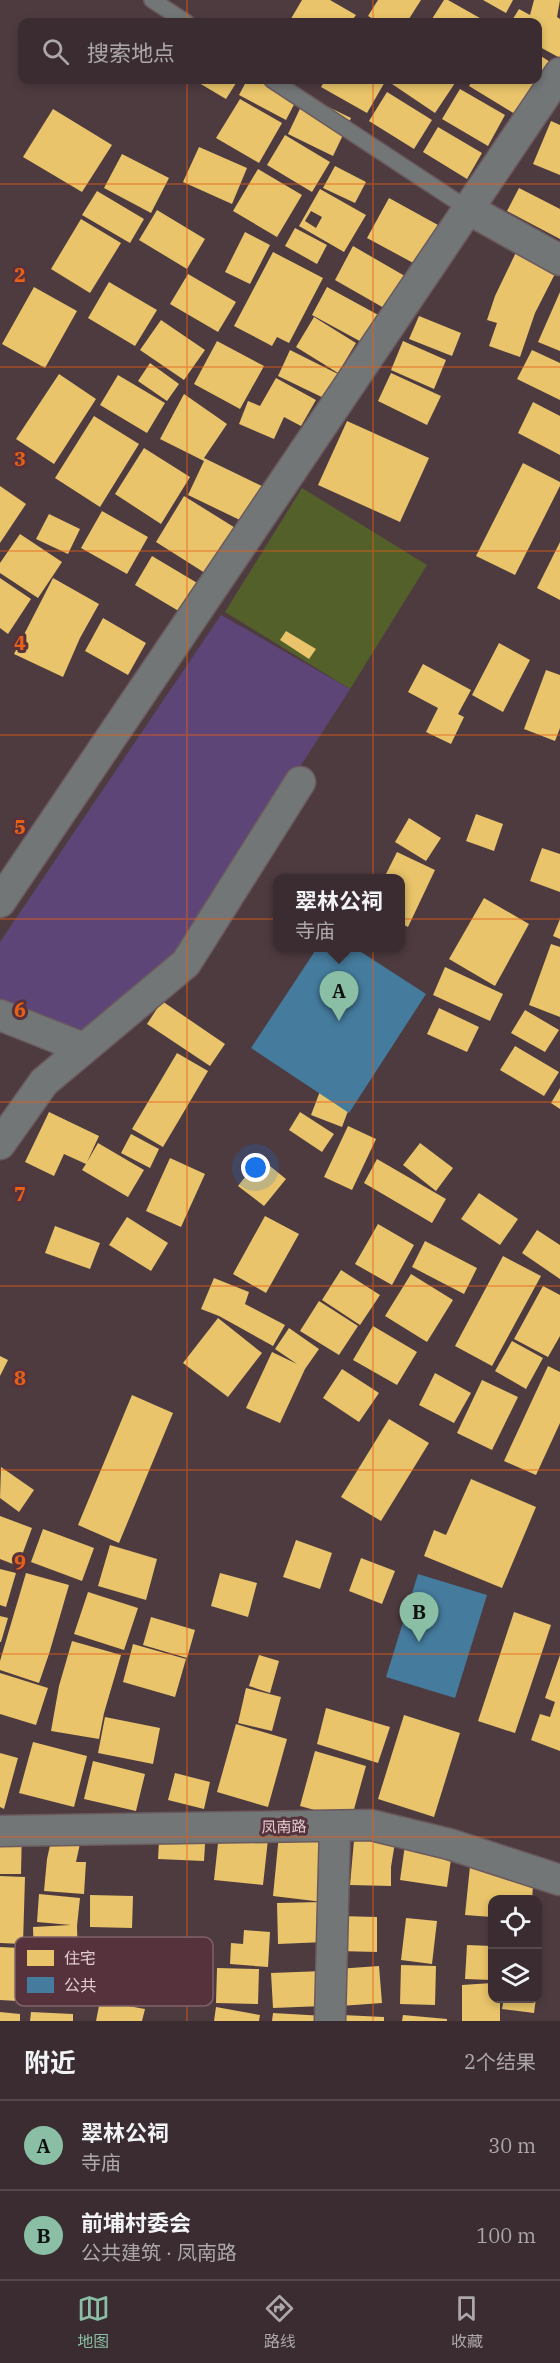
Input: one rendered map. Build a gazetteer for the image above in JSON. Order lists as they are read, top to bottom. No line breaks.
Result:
{"streets":{"street":["凤南路"]},"legend":["住宅","公共"],"page":{"search":"搜索地点","popup":["翠林公祠","寺庙"],"pins":["A","B"],"heading":["附近","2个结果"],"list":[{"mark":"A","name":"翠林公祠","note":"寺庙","value":"30 m"},{"mark":"B","name":"前埔村委会","note":"公共建筑 · 凤南路","value":"100 m"}],"nav":["地图","路线","收藏"]},"grid":{"rows":["2","3","4","5","6","7","8","9"]}}
